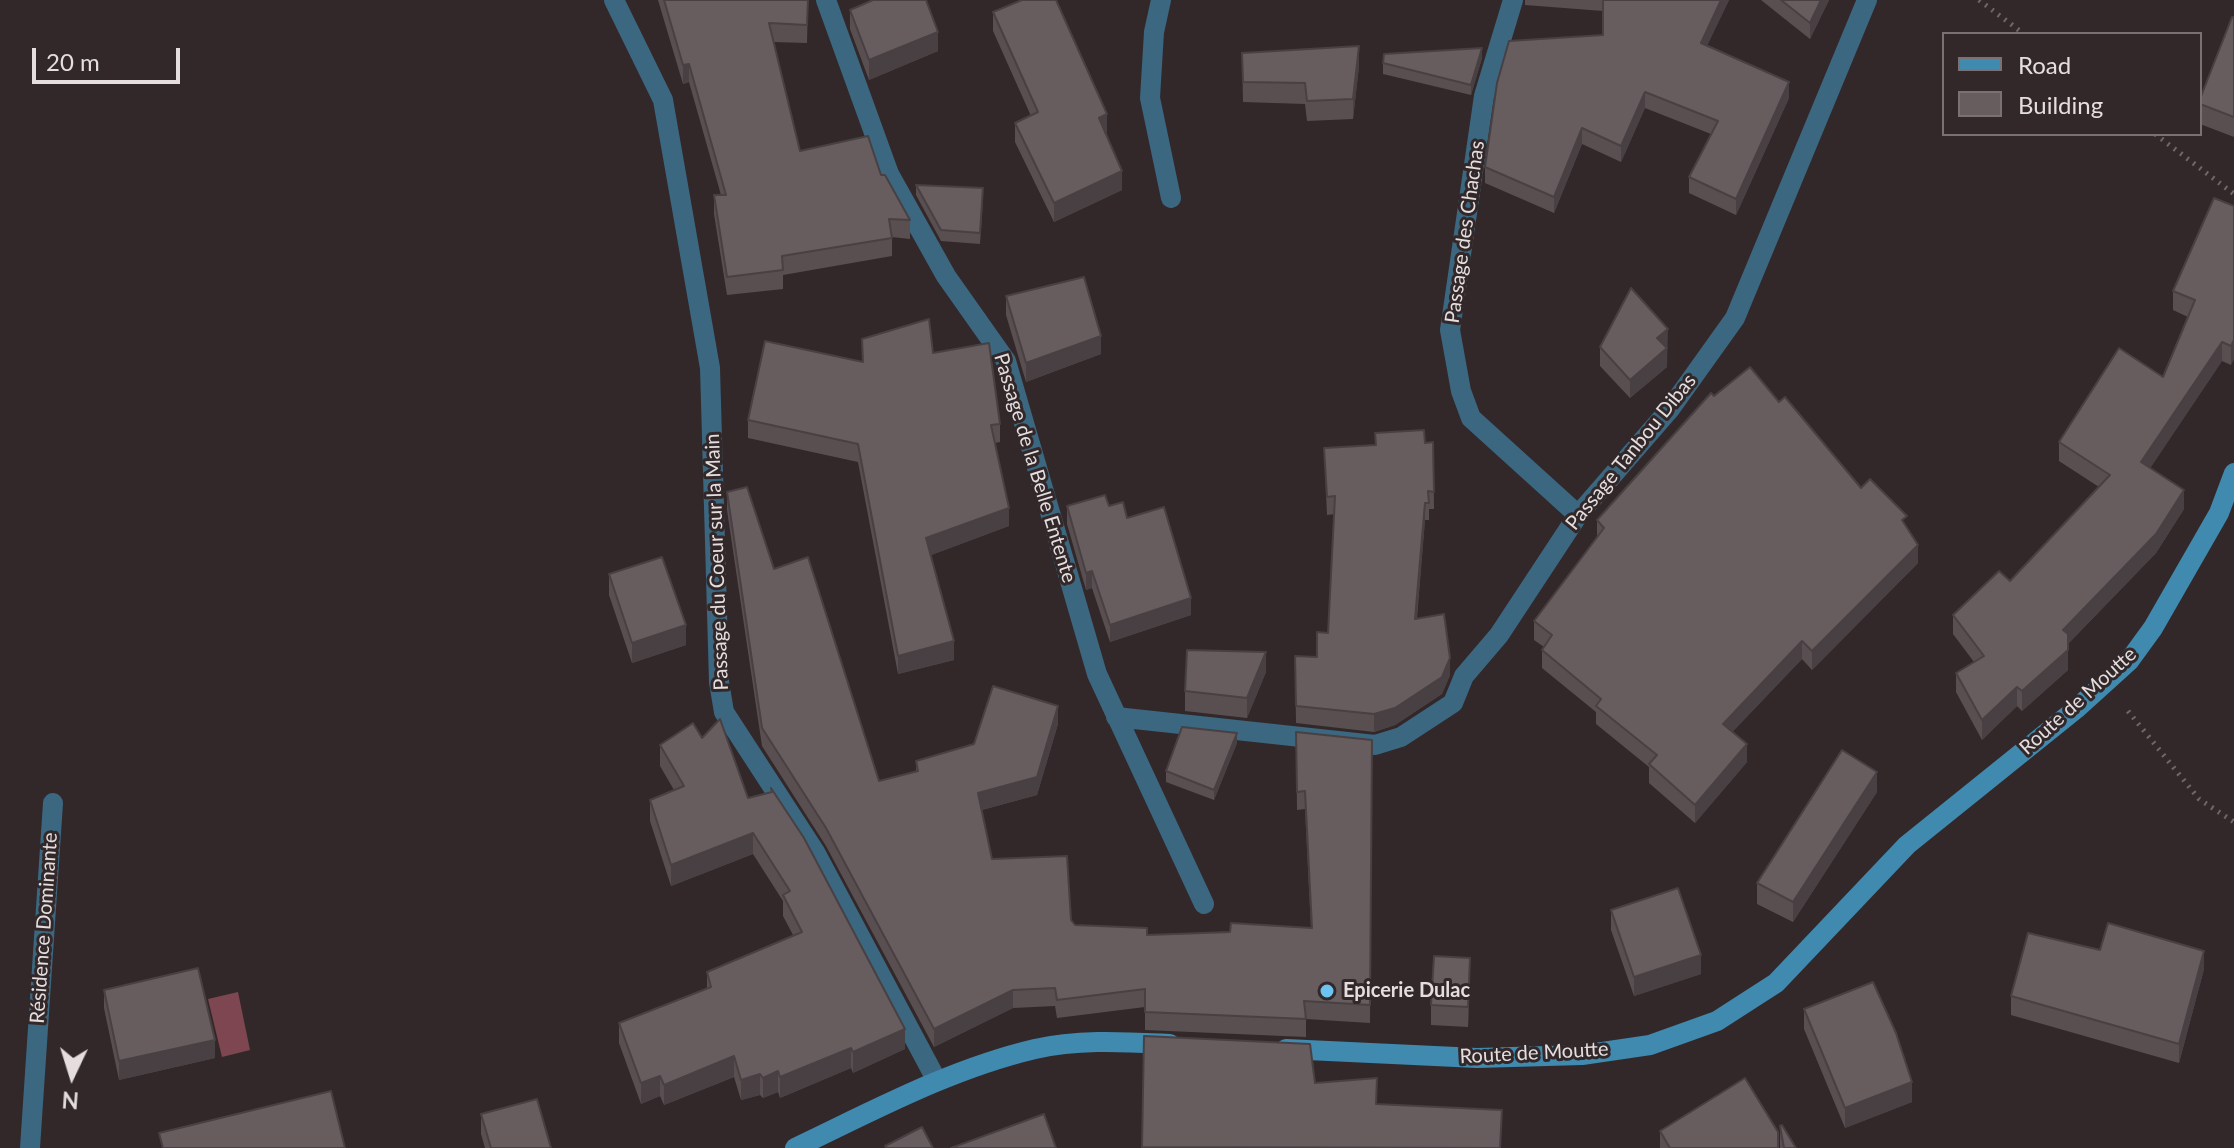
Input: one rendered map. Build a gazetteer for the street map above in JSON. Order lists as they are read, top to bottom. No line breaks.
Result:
{"streets":{"main road":["Route de Moutte"],"street":["Passage des Chachas","Passage Tanbou Dibas","Passage de la Belle Entente","Passage du Coeur sur la Main","Résidence Dominante"]},"crossings":[["Passage des Chachas","Passage Tanbou Dibas"],["Passage Tanbou Dibas","Passage de la Belle Entente"]],"places":["Epicerie Dulac"],"legend":["Road","Building"],"scale_bar":"20 m","north":"bottom"}
